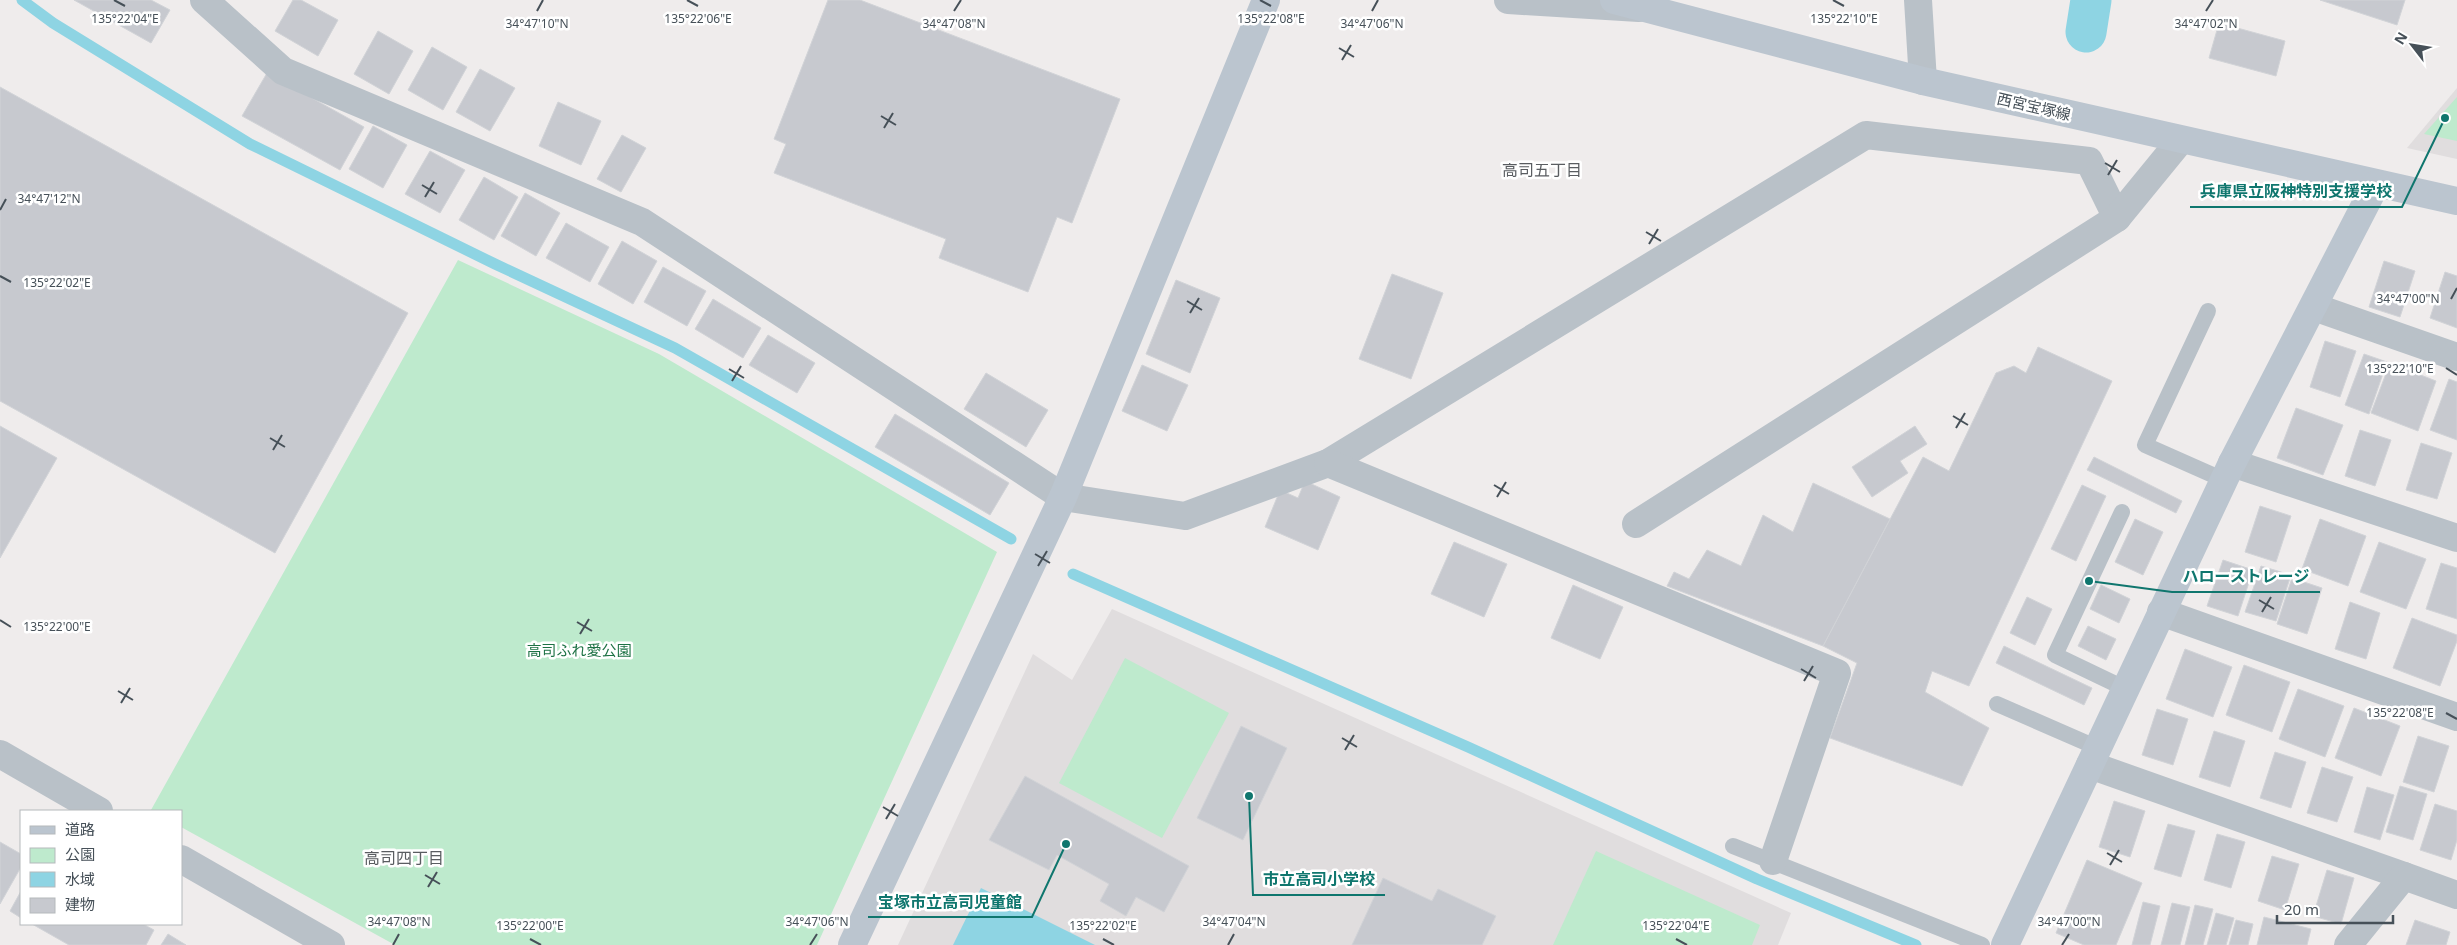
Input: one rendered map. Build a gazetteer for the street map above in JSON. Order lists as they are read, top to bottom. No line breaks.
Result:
{"streets":{"street":["西宮宝塚線"]},"districts":["高司五丁目","高司四丁目"],"parks":["高司ふれ愛公園"],"places":["兵庫県立阪神特別支援学校","ハローストレージ","市立高司小学校","宝塚市立高司児童館"],"legend":["道路","公園","水域","建物"],"scale_bar":"20 m","north":"top left","coordinates":["135°22'04\"E","135°22'06\"E","135°22'08\"E","135°22'10\"E","34°47'10\"N","34°47'08\"N","34°47'06\"N","34°47'02\"N","34°47'12\"N","135°22'02\"E","34°47'00\"N","135°22'00\"E","34°47'04\"N"]}
